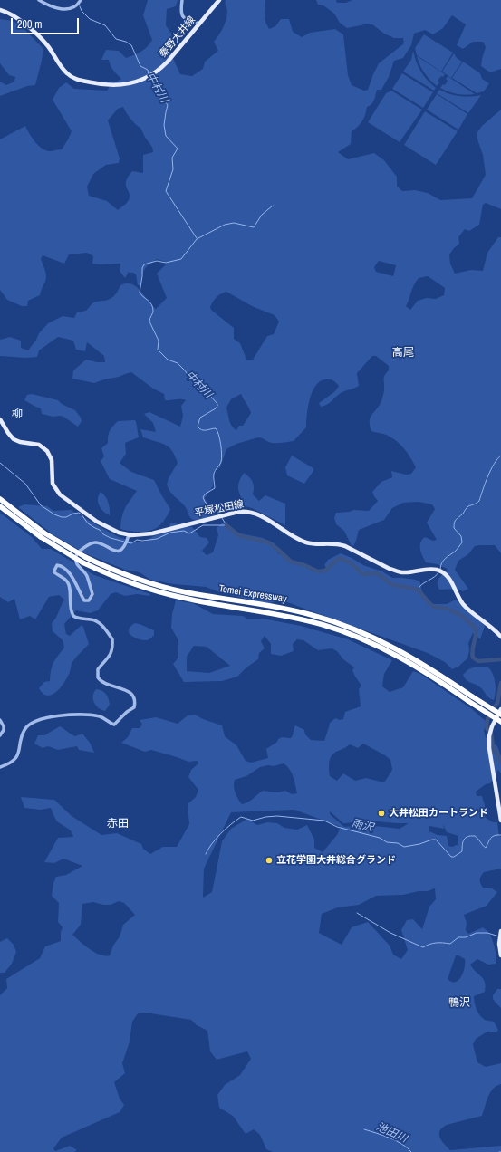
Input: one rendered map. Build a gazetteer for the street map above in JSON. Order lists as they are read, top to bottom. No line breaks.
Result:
{"streets":{"highway":["Tomei Expressway"],"main road":["秦野大井線","平塚松田線"]},"districts":["高尾","柳","赤田","鴨沢"],"water":["中村川","雨沢","池田川"],"places":["大井松田カートランド","立花学園大井総合グランド"],"scale_bar":"200 m"}
